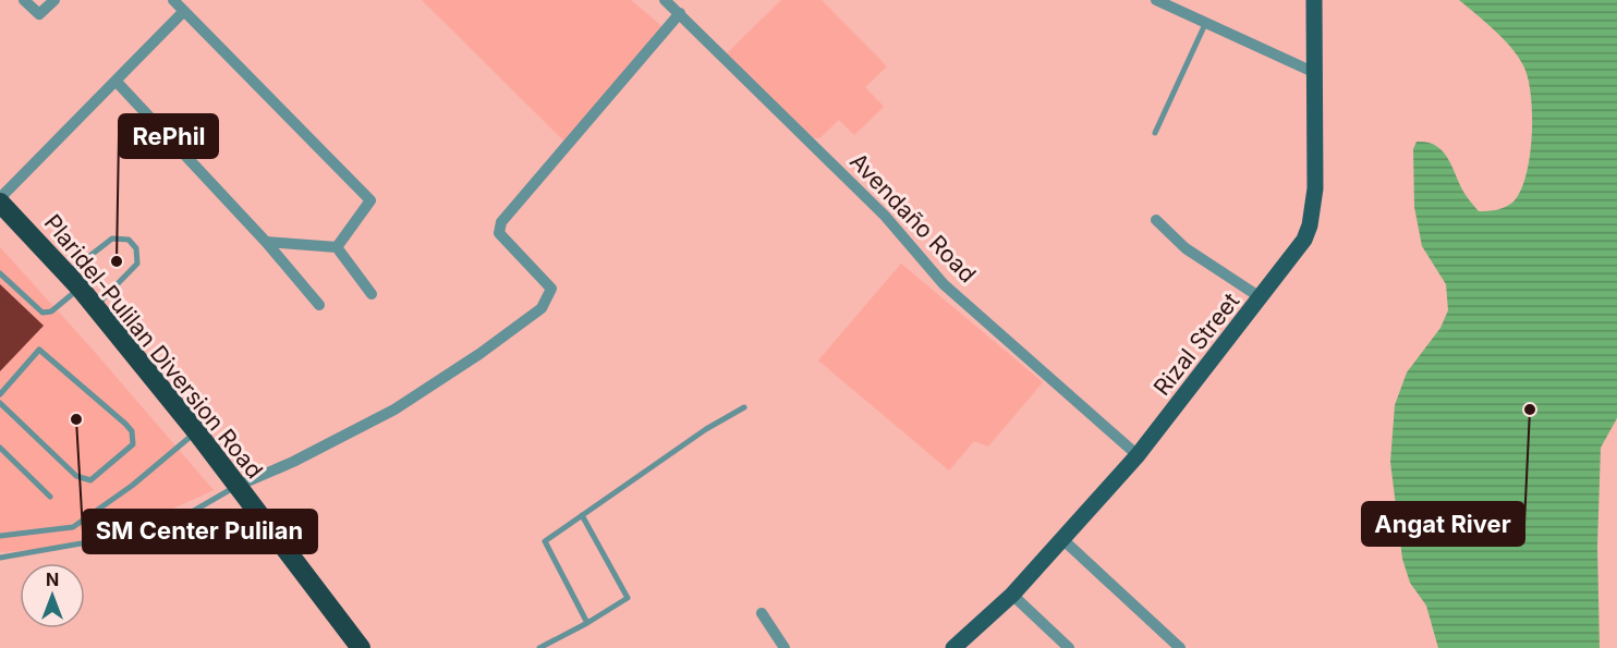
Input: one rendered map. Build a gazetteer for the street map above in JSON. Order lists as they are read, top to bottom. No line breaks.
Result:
{"streets":{"highway":["Plaridel-Pulilan Diversion Road"],"main road":["Rizal Street"],"street":["Avendaño Road"]},"crossings":[["Avendaño Road","Rizal Street"]],"places":["RePhil","Angat River","SM Center Pulilan"],"north":"top"}
